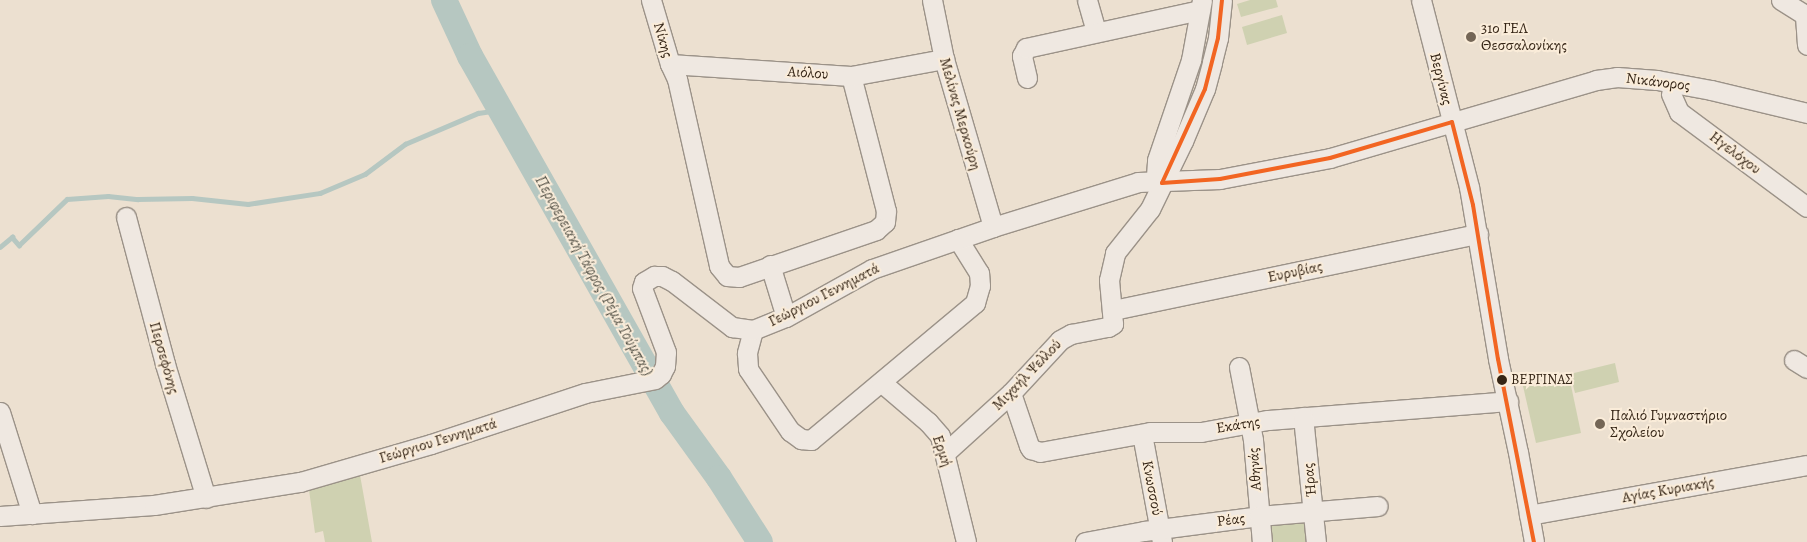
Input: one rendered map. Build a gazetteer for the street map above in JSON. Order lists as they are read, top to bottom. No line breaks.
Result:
{"streets":{"street":["Νίκης","Αιόλου","Βεργίνας","Νικάνορος","Μελίνας Μερκούρη","Ηγελόχου","Ευρυβίας","Γεώργιου Γεννηματά","Περσεφόνης","Μιχαήλ Ψελλού","Εκάτης","Ερμή","Αθηνάς","Ήρας","Κνωσσού","Αγίας Κυριακής","Ρέας"]},"crossings":[["Νίκης","Αιόλου"],["Αιόλου","Μελίνας Μερκούρη"],["Βεργίνας","Νικάνορος"],["Βεργίνας","Ευρυβίας"],["Βεργίνας","Γεώργιου Γεννηματά"],["Βεργίνας","Εκάτης"],["Βεργίνας","Αγίας Κυριακής"],["Νικάνορος","Γεώργιου Γεννηματά"],["Μελίνας Μερκούρη","Γεώργιου Γεννηματά"],["Ευρυβίας","Μιχαήλ Ψελλού"],["Γεώργιου Γεννηματά","Περσεφόνης"],["Μιχαήλ Ψελλού","Εκάτης"],["Μιχαήλ Ψελλού","Ερμή"],["Εκάτης","Αθηνάς"],["Εκάτης","Ήρας"],["Εκάτης","Κνωσσού"],["Αθηνάς","Ρέας"],["Ήρας","Ρέας"],["Κνωσσού","Ρέας"]],"water":["Περιφερειακή Τάφρος (Ρέμα Τούμπας)"],"places":["31ο ΓΕΛ Θεσσαλονίκης","ΒΕΡΓΙΝΑΣ","Παλιό Γυμναστήριο Σχολείου"]}
